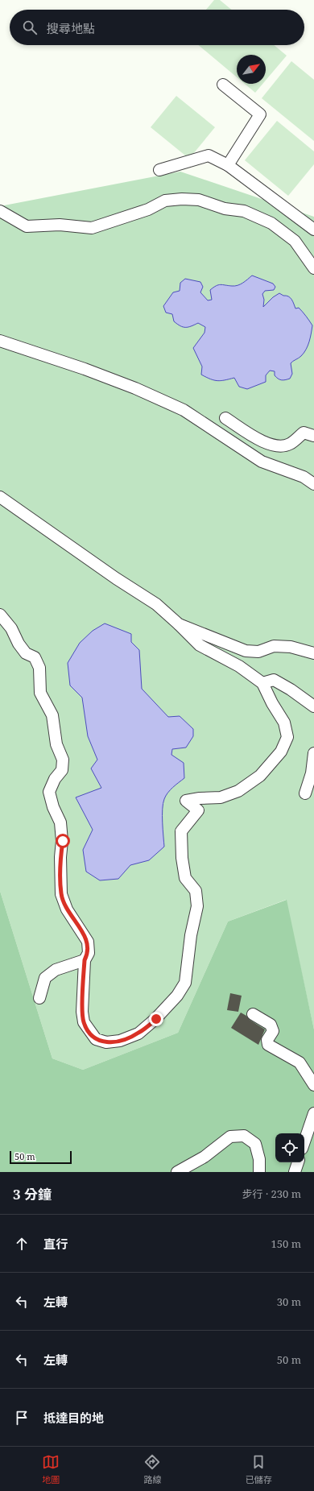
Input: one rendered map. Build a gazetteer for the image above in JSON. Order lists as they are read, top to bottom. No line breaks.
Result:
{"scale_bar":"50 m","north":"top right","page":{"search":"搜尋地點","scale":"50 m","heading":["3 分鐘","步行 · 230 m"],"list":[["直行","150 m"],["左轉","30 m"],["左轉","50 m"],"抵達目的地"],"nav":["地圖","路線","已儲存"]}}
